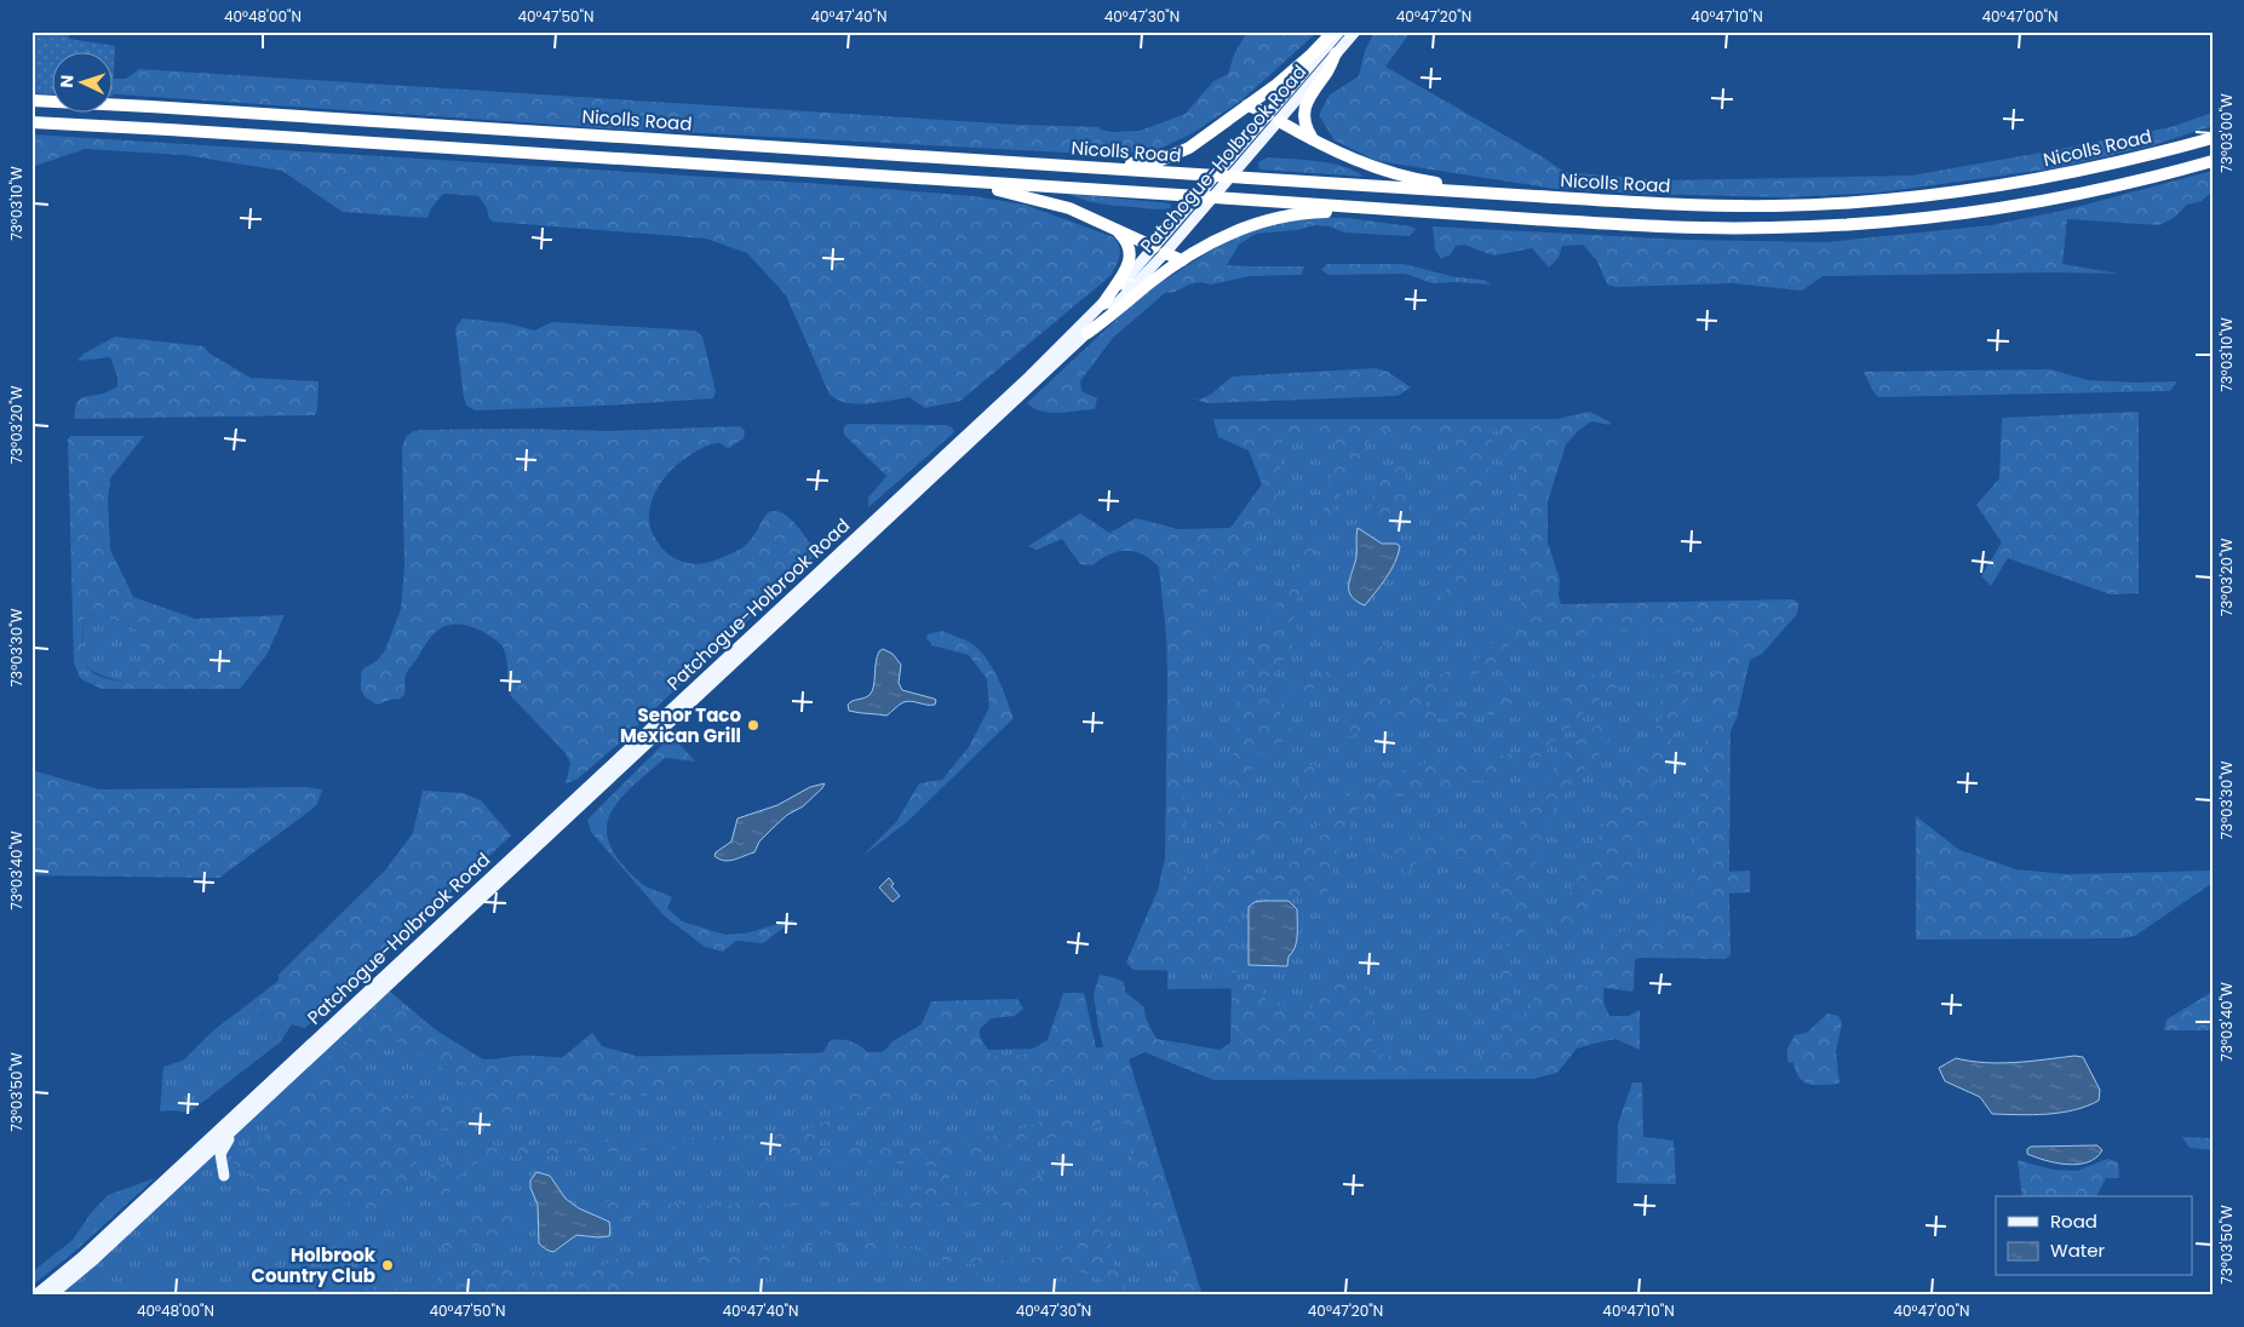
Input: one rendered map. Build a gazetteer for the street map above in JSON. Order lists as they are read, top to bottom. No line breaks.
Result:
{"streets":{"highway":["Nicolls Road"],"main road":["Patchogue-Holbrook Road"]},"places":["Senor Taco Mexican Grill","Holbrook Country Club"],"legend":["Road","Water"],"north":"left","coordinates":["40°48'00\"N","40°47'50\"N","40°47'40\"N","40°47'30\"N","40°47'20\"N","40°47'10\"N","40°47'00\"N","73°03'00\"W","73°03'10\"W","73°03'20\"W","73°03'30\"W","73°03'40\"W","73°03'50\"W"]}
